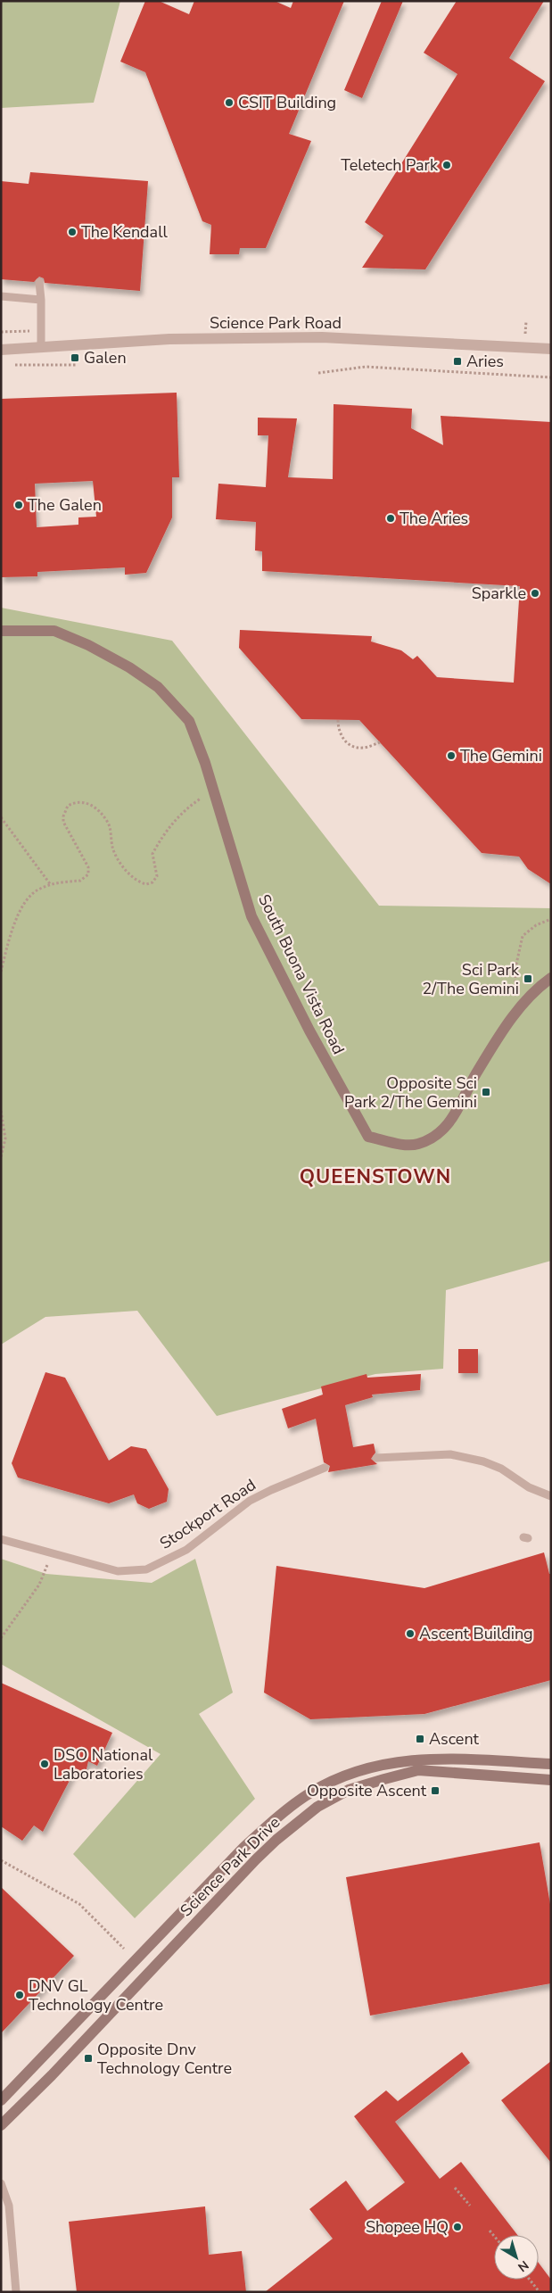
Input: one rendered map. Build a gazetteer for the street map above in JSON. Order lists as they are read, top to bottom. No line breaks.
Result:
{"streets":{"main road":["South Buona Vista Road","Science Park Drive"],"street":["Science Park Road"],"lane":["Stockport Road"]},"districts":["QUEENSTOWN"],"places":{"other":["CSIT Building","Teletech Park","The Kendall","The Galen","The Aries","Sparkle","The Gemini","Ascent Building","DSO National Laboratories","DNV GL Technology Centre","Shopee HQ"],"transit":["Galen","Aries","Sci Park 2/The Gemini","Opposite Sci Park 2/The Gemini","Ascent","Opposite Ascent","Opposite Dnv Technology Centre"]},"north":"bottom right"}
